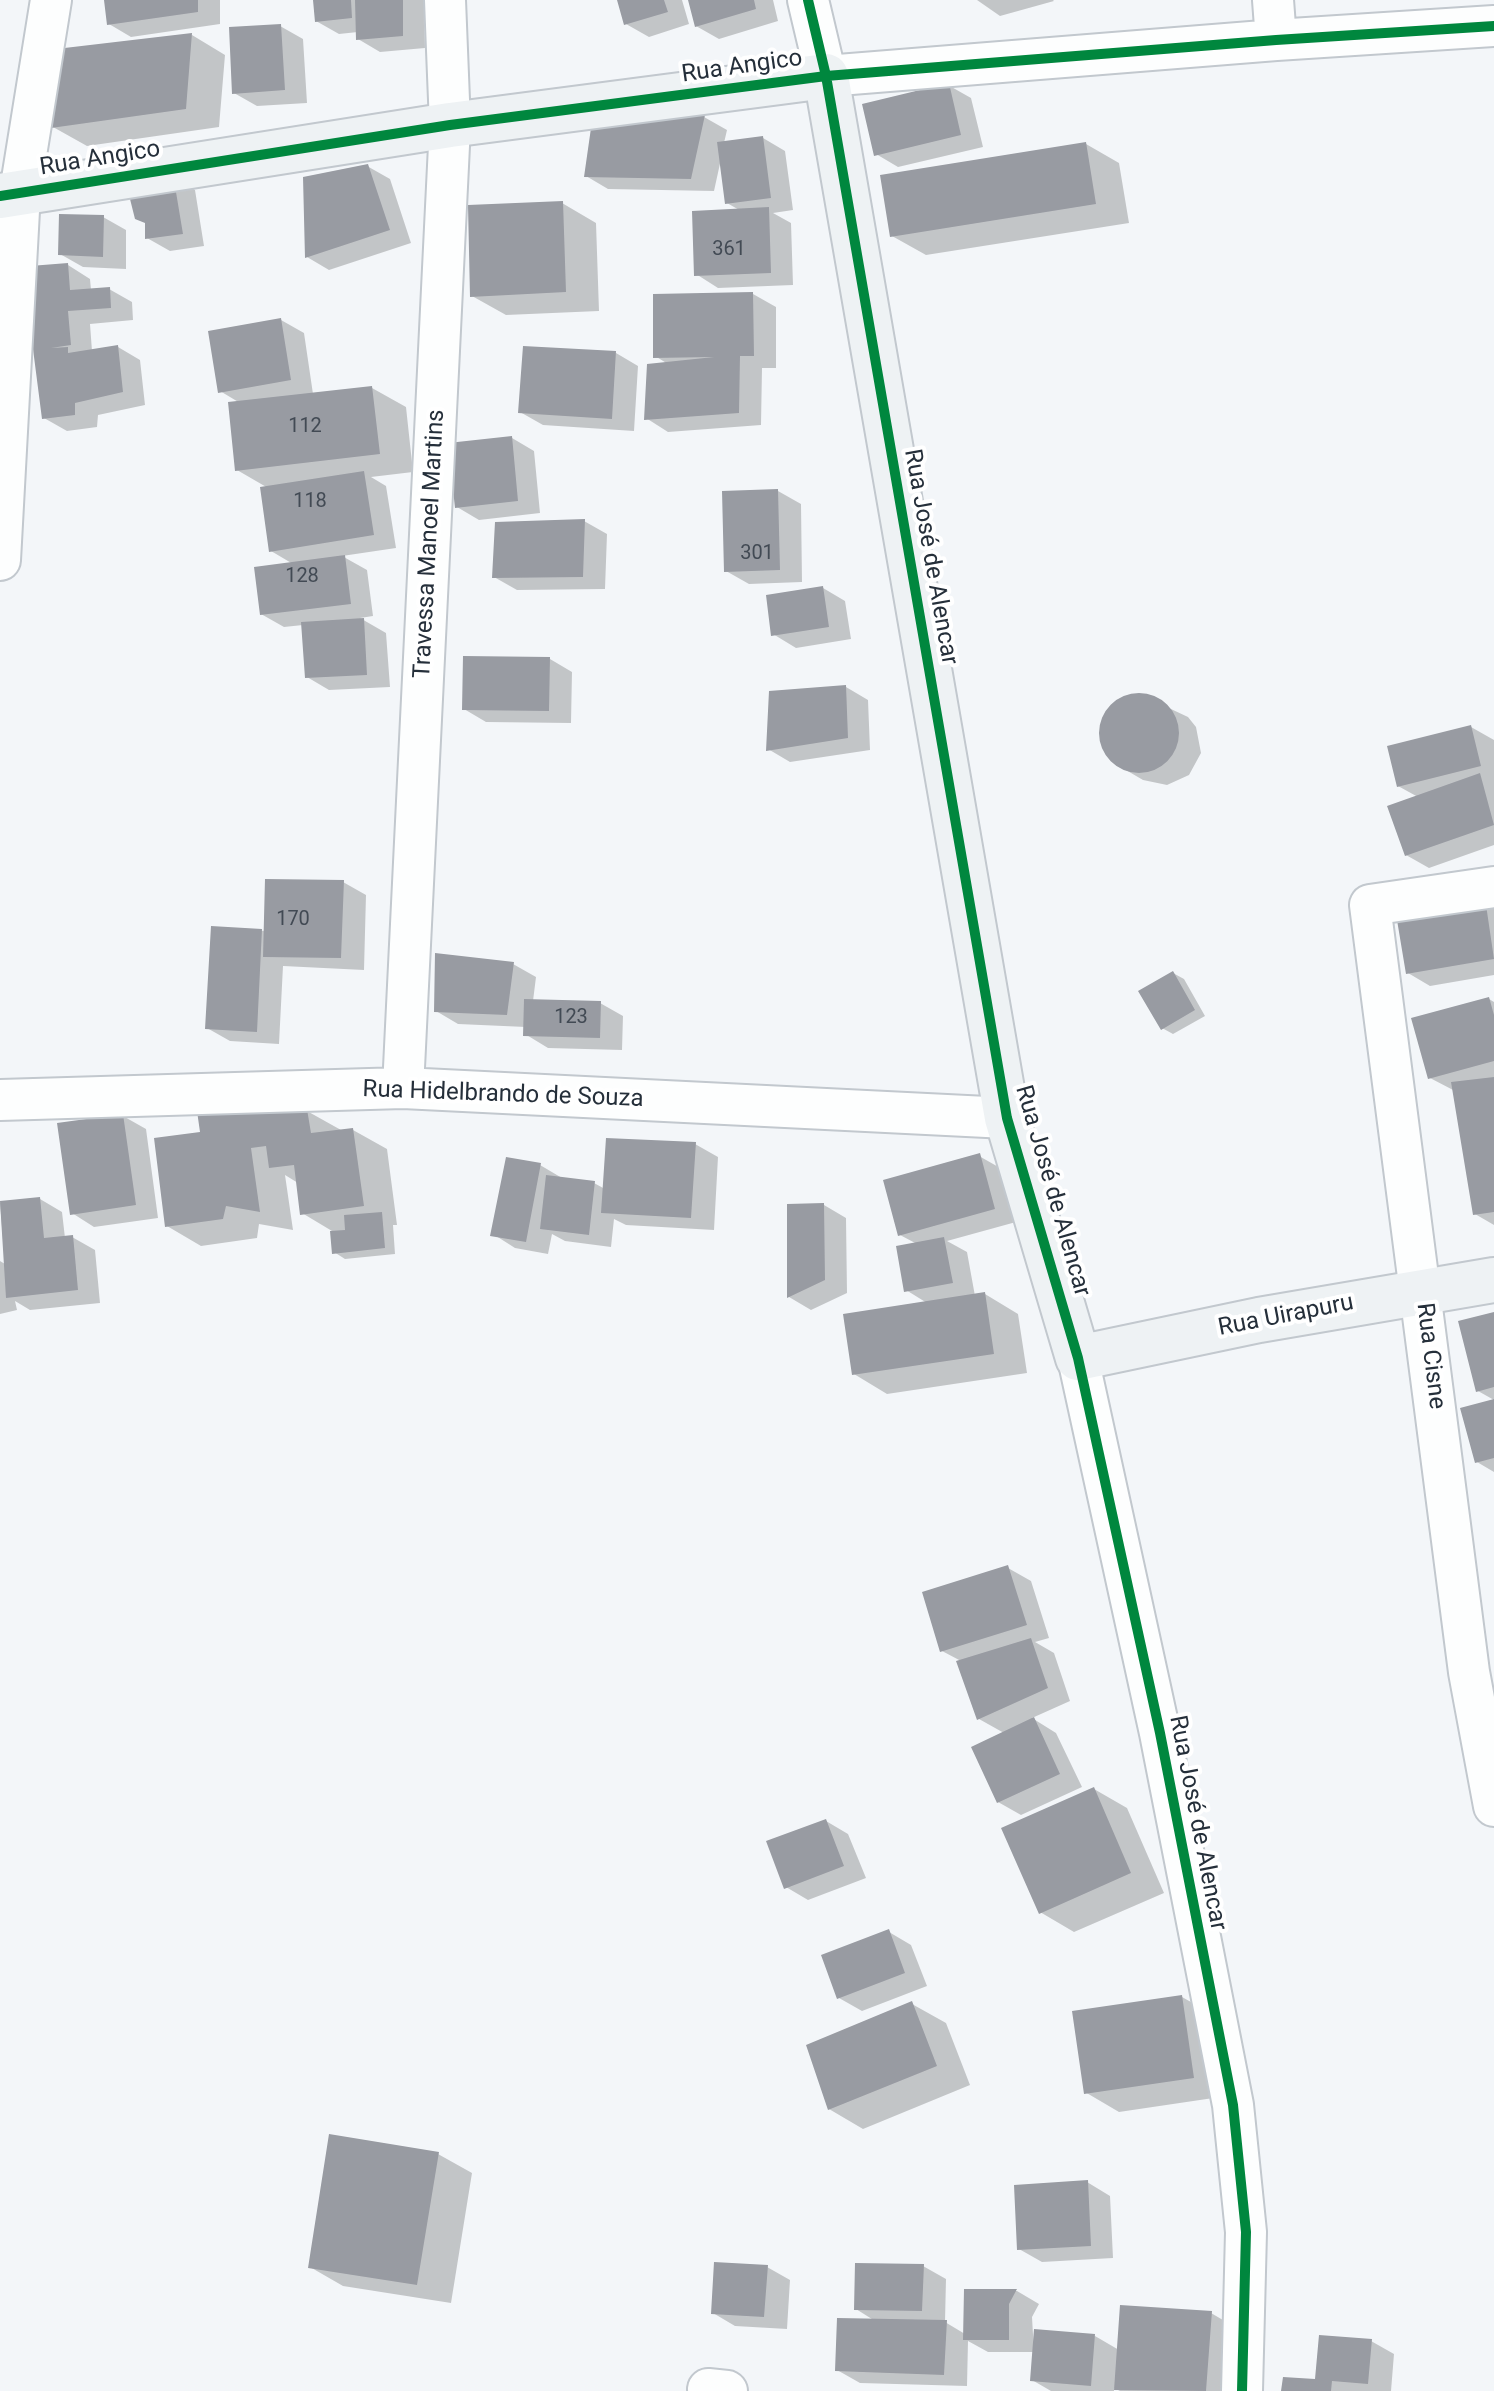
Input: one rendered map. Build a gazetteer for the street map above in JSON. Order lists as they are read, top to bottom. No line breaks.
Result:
{"streets":{"street":["Rua Angico","Travessa Manoel Martins","Rua José de Alencar","Rua Hidelbrando de Souza","Rua Uirapuru","Rua Cisne"]},"crossings":[["Rua Angico","Travessa Manoel Martins"],["Rua Angico","Rua José de Alencar"],["Travessa Manoel Martins","Rua Hidelbrando de Souza"],["Rua José de Alencar","Rua Hidelbrando de Souza"],["Rua José de Alencar","Rua Uirapuru"],["Rua Uirapuru","Rua Cisne"]],"house_numbers":["361","112","118","301","128","170","123"]}
